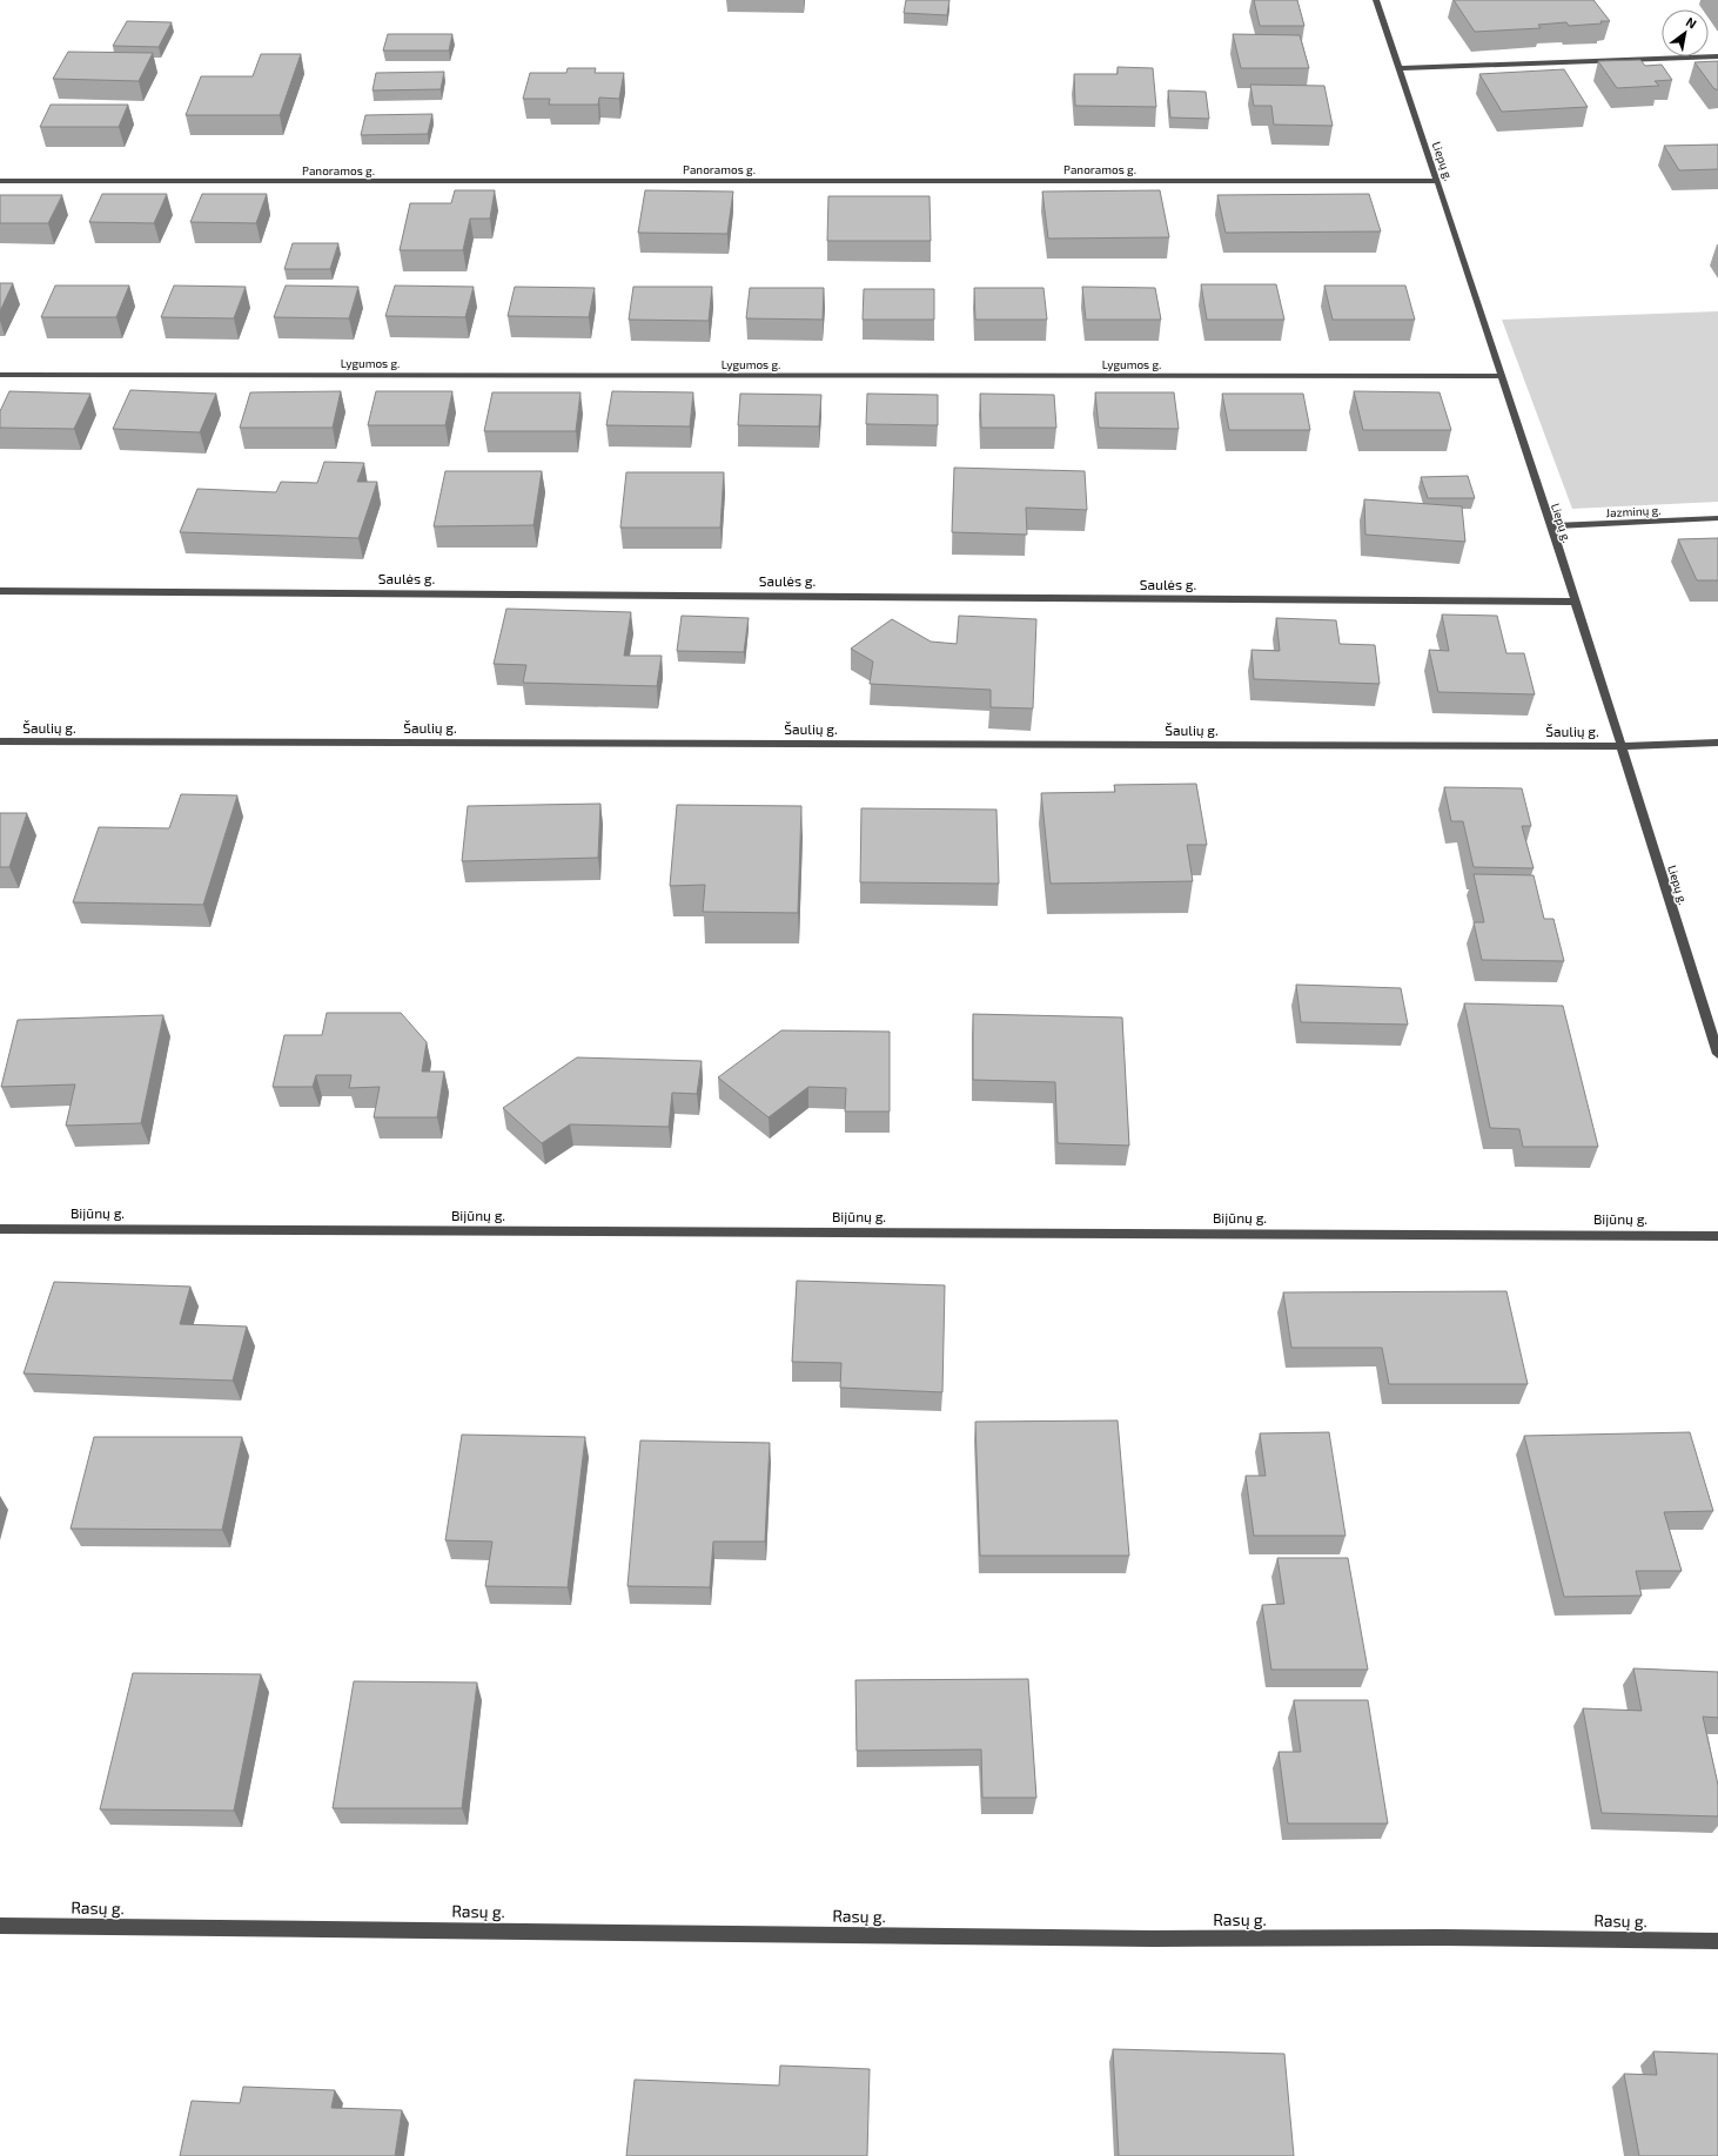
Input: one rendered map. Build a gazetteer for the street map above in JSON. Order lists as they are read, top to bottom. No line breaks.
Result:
{"streets":{"street":["Liepų g.","Panoramos g.","Lygumos g.","Jazminų g.","Saulės g.","Šaulių g.","Bijūnų g.","Rasų g."]},"crossings":[["Liepų g.","Panoramos g."],["Liepų g.","Lygumos g."],["Liepų g.","Jazminų g."],["Liepų g.","Saulės g."],["Liepų g.","Šaulių g."]],"north":"top right"}
